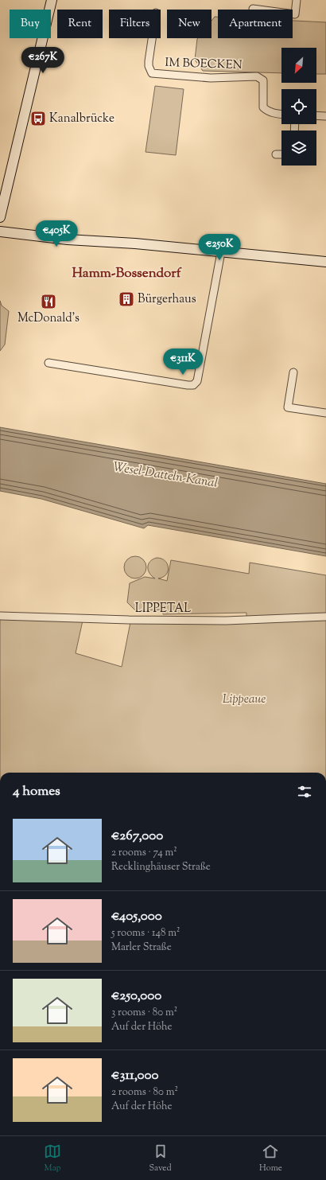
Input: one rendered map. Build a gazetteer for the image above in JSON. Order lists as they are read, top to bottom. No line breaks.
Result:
{"streets":{"street":["IM BOECKEN","LIPPETAL"]},"districts":["Hamm-Bossendorf"],"water":["Wesel-Datteln-Kanal"],"parks":["Lippeaue"],"places":{"bus stop":["Kanalbrücke"],"building":["Bürgerhaus"],"restaurant":["McDonald's"]},"north":"bottom left","page":{"chip":["Buy","Rent","Filters","New","Apartment"],"price":["€267K","€405K","€250K","€311K"],"heading":"4 homes","list":[{"name":"€267,000","note":"2 rooms · 74 m² · Recklinghäuser Straße"},{"name":"€405,000","note":"5 rooms · 148 m² · Marler Straße"},{"name":"€250,000","note":"3 rooms · 80 m² · Auf der Höhe"},{"name":"€311,000","note":"2 rooms · 80 m² · Auf der Höhe"}],"tabs":["Map","Saved","Home"]}}
